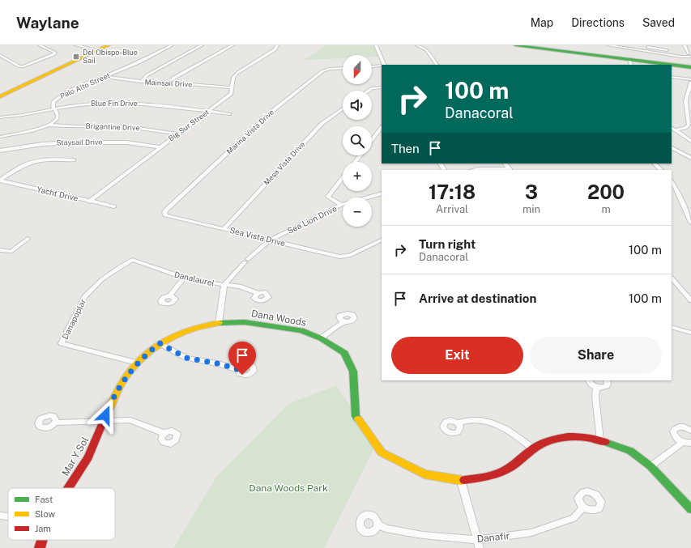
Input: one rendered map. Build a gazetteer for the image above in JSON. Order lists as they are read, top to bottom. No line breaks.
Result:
{"streets":{"street":["Mainsail Drive","Palo Alto Street","Blue Fin Drive","Big Sur Street","Brigantine Drive","Marina Vista Drive","Staysail Drive","Mesa Vista Drive","Yacht Drive","Sea Lion Drive","Sea Vista Drive","Danalaurel","Dana Woods","Danapoplar","Mar Y Sol","Danafir"]},"crossings":[["Mainsail Drive","Palo Alto Street"],["Mainsail Drive","Big Sur Street"],["Palo Alto Street","Blue Fin Drive"],["Palo Alto Street","Brigantine Drive"],["Blue Fin Drive","Big Sur Street"],["Big Sur Street","Brigantine Drive"],["Big Sur Street","Staysail Drive"],["Big Sur Street","Yacht Drive"],["Marina Vista Drive","Sea Vista Drive"],["Mesa Vista Drive","Sea Vista Drive"],["Sea Lion Drive","Sea Vista Drive"],["Sea Lion Drive","Danalaurel"],["Danalaurel","Danapoplar"],["Dana Woods","Mar Y Sol"],["Danapoplar","Mar Y Sol"]],"parks":["Dana Woods Park"],"places":{"transit":["Del Obispo-Blue Sail"]},"legend":["Fast","Slow","Jam"],"north":"bottom","page":{"header":"Waylane","nav":["Map","Directions","Saved"],"map_buttons":["+","−"],"turn":["100 m","Danacoral"],"then":"Then","eta":["17:18","Arrival","3","min","200","m"],"list":[{"name":"Turn right","note":"Danacoral","value":"100 m"},{"name":"Arrive at destination","value":"100 m"}],"buttons":["Exit","Share"]}}
